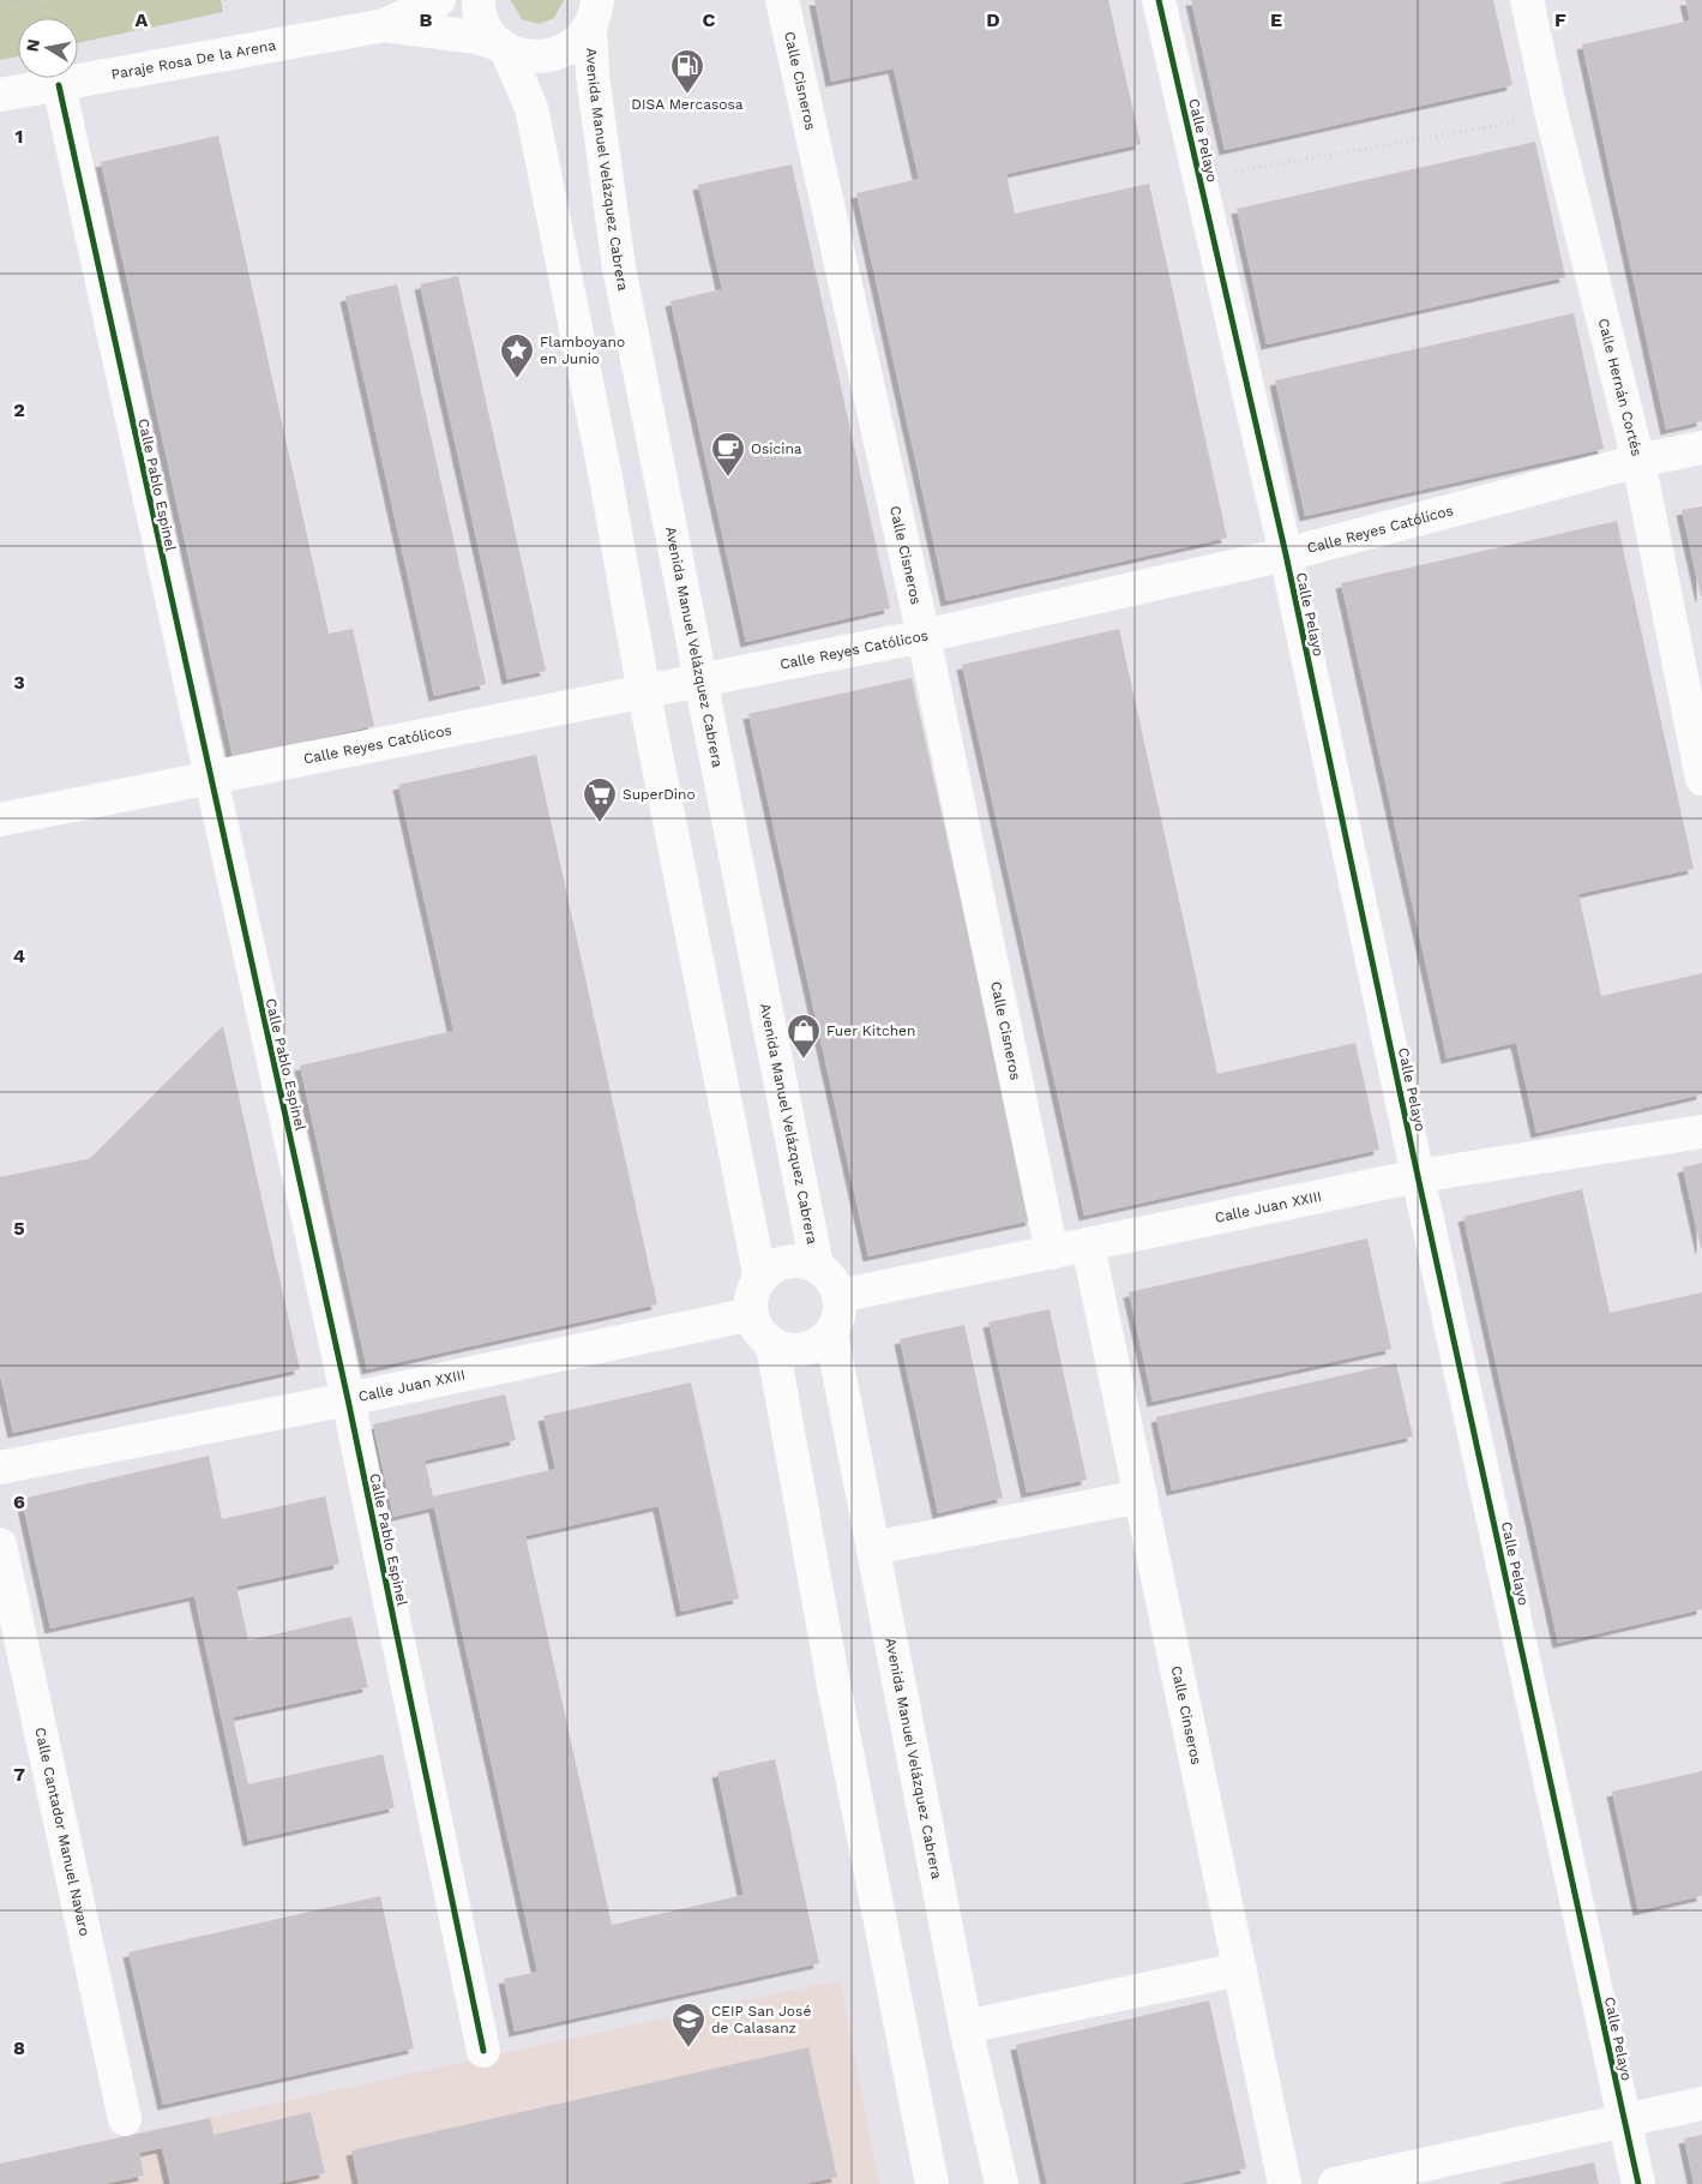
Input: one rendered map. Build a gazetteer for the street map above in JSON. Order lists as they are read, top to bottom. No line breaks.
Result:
{"streets":{"street":["Paraje Rosa De la Arena","Calle Cisneros","Calle Pelayo","Avenida Manuel Velázquez Cabrera","Calle Hernán Cortés","Calle Pablo Espinel","Calle Reyes Católicos","Calle Juan XXIII","Calle Cinseros","Calle Cantador Manuel Navaro"]},"crossings":[["Paraje Rosa De la Arena","Avenida Manuel Velázquez Cabrera"],["Paraje Rosa De la Arena","Calle Pablo Espinel"],["Calle Cisneros","Calle Reyes Católicos"],["Calle Cisneros","Calle Juan XXIII"],["Calle Pelayo","Calle Reyes Católicos"],["Calle Pelayo","Calle Juan XXIII"],["Avenida Manuel Velázquez Cabrera","Calle Reyes Católicos"],["Avenida Manuel Velázquez Cabrera","Calle Juan XXIII"],["Calle Hernán Cortés","Calle Reyes Católicos"],["Calle Pablo Espinel","Calle Reyes Católicos"],["Calle Pablo Espinel","Calle Juan XXIII"],["Calle Juan XXIII","Calle Cinseros"]],"places":{"fuel station":["DISA Mercasosa"],"place":["Flamboyano en Junio"],"cafe":["Osicina"],"supermarket":["SuperDino"],"shop":["Fuer Kitchen"],"school or university":["CEIP San José de Calasanz"]},"north":"left","grid":{"columns":["A","B","C","D","E","F"],"rows":["1","2","3","4","5","6","7","8"]}}
